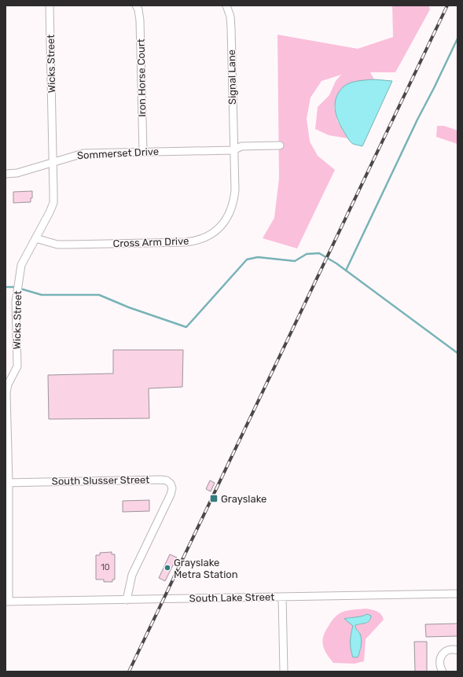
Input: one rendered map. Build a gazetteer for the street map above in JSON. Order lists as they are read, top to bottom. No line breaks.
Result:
{"streets":{"street":["Wicks Street","Signal Lane","Iron Horse Court","Sommerset Drive","Cross Arm Drive","South Slusser Street","South Lake Street"]},"crossings":[["Wicks Street","Sommerset Drive"],["Wicks Street","Cross Arm Drive"],["Wicks Street","South Slusser Street"],["Wicks Street","South Lake Street"],["Signal Lane","Sommerset Drive"],["Signal Lane","Cross Arm Drive"],["Iron Horse Court","Sommerset Drive"],["Sommerset Drive","Cross Arm Drive"],["South Slusser Street","South Lake Street"]],"places":{"transit":["Grayslake"],"other":["Grayslake Metra Station"]},"house_numbers":["10"]}
